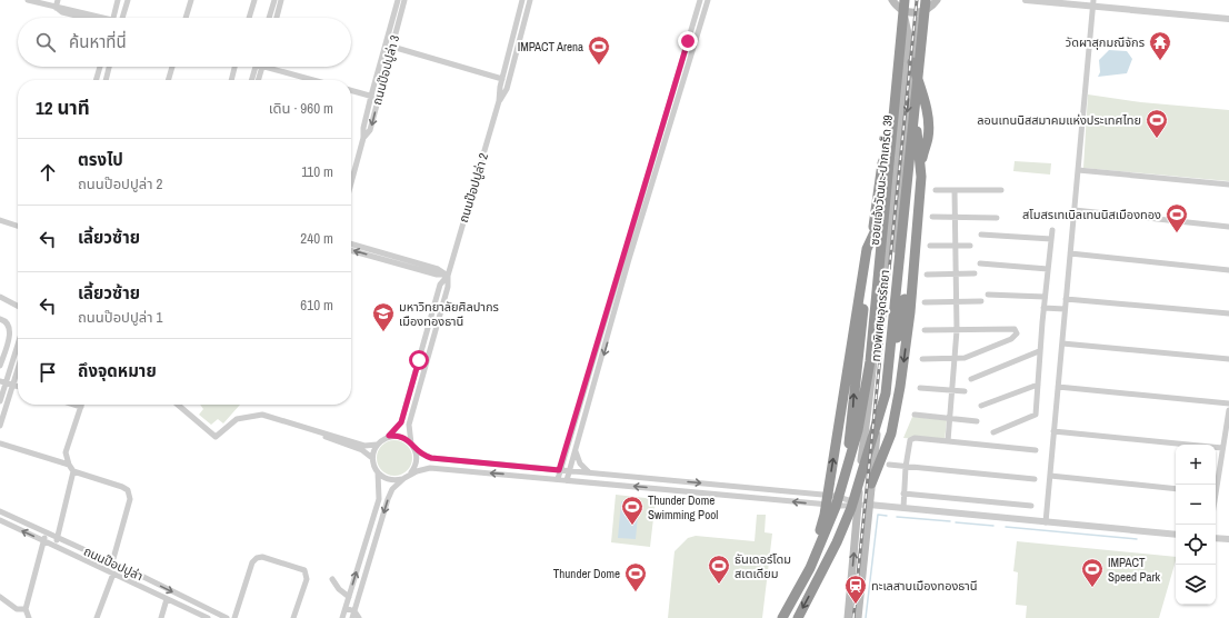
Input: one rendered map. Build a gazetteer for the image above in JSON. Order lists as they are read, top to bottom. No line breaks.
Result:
{"streets":{"highway":["ทางพิเศษอุดรรัถยา"],"main road":["ซอยแจ้งวัฒนะ-ปากเกร็ด 39"],"street":["ถนนป๊อปปูล่า 3","ถนนป๊อปปูล่า 2","ถนนป๊อปปูล่า"]},"crossings":[["ซอยแจ้งวัฒนะ-ปากเกร็ด 39","ทางพิเศษอุดรรัถยา"]],"places":{"temple":["วัดผาสุกมณีจักร"],"sports":["IMPACT Arena","ลอนเทนนิสสมาคมแห่งประเทศไทย","สโมสรเทเบิลเทนนิสเมืองทอง","Thunder Dome Swimming Pool","ธันเดอร์โดม สเตเดียม","IMPACT Speed Park","Thunder Dome"],"school or university":["มหาวิทยาลัยศิลปากร เมืองทองธานี"],"station":["ทะเลสาบเมืองทองธานี"]},"page":{"search":"ค้นหาที่นี่","heading":["12 นาที","เดิน · 960 m"],"list":[["ตรงไป","ถนนป๊อปปูล่า 2","110 m"],["เลี้ยวซ้าย","240 m"],["เลี้ยวซ้าย","ถนนป๊อปปูล่า 1","610 m"],"ถึงจุดหมาย"],"map_buttons":["+","−"]}}
